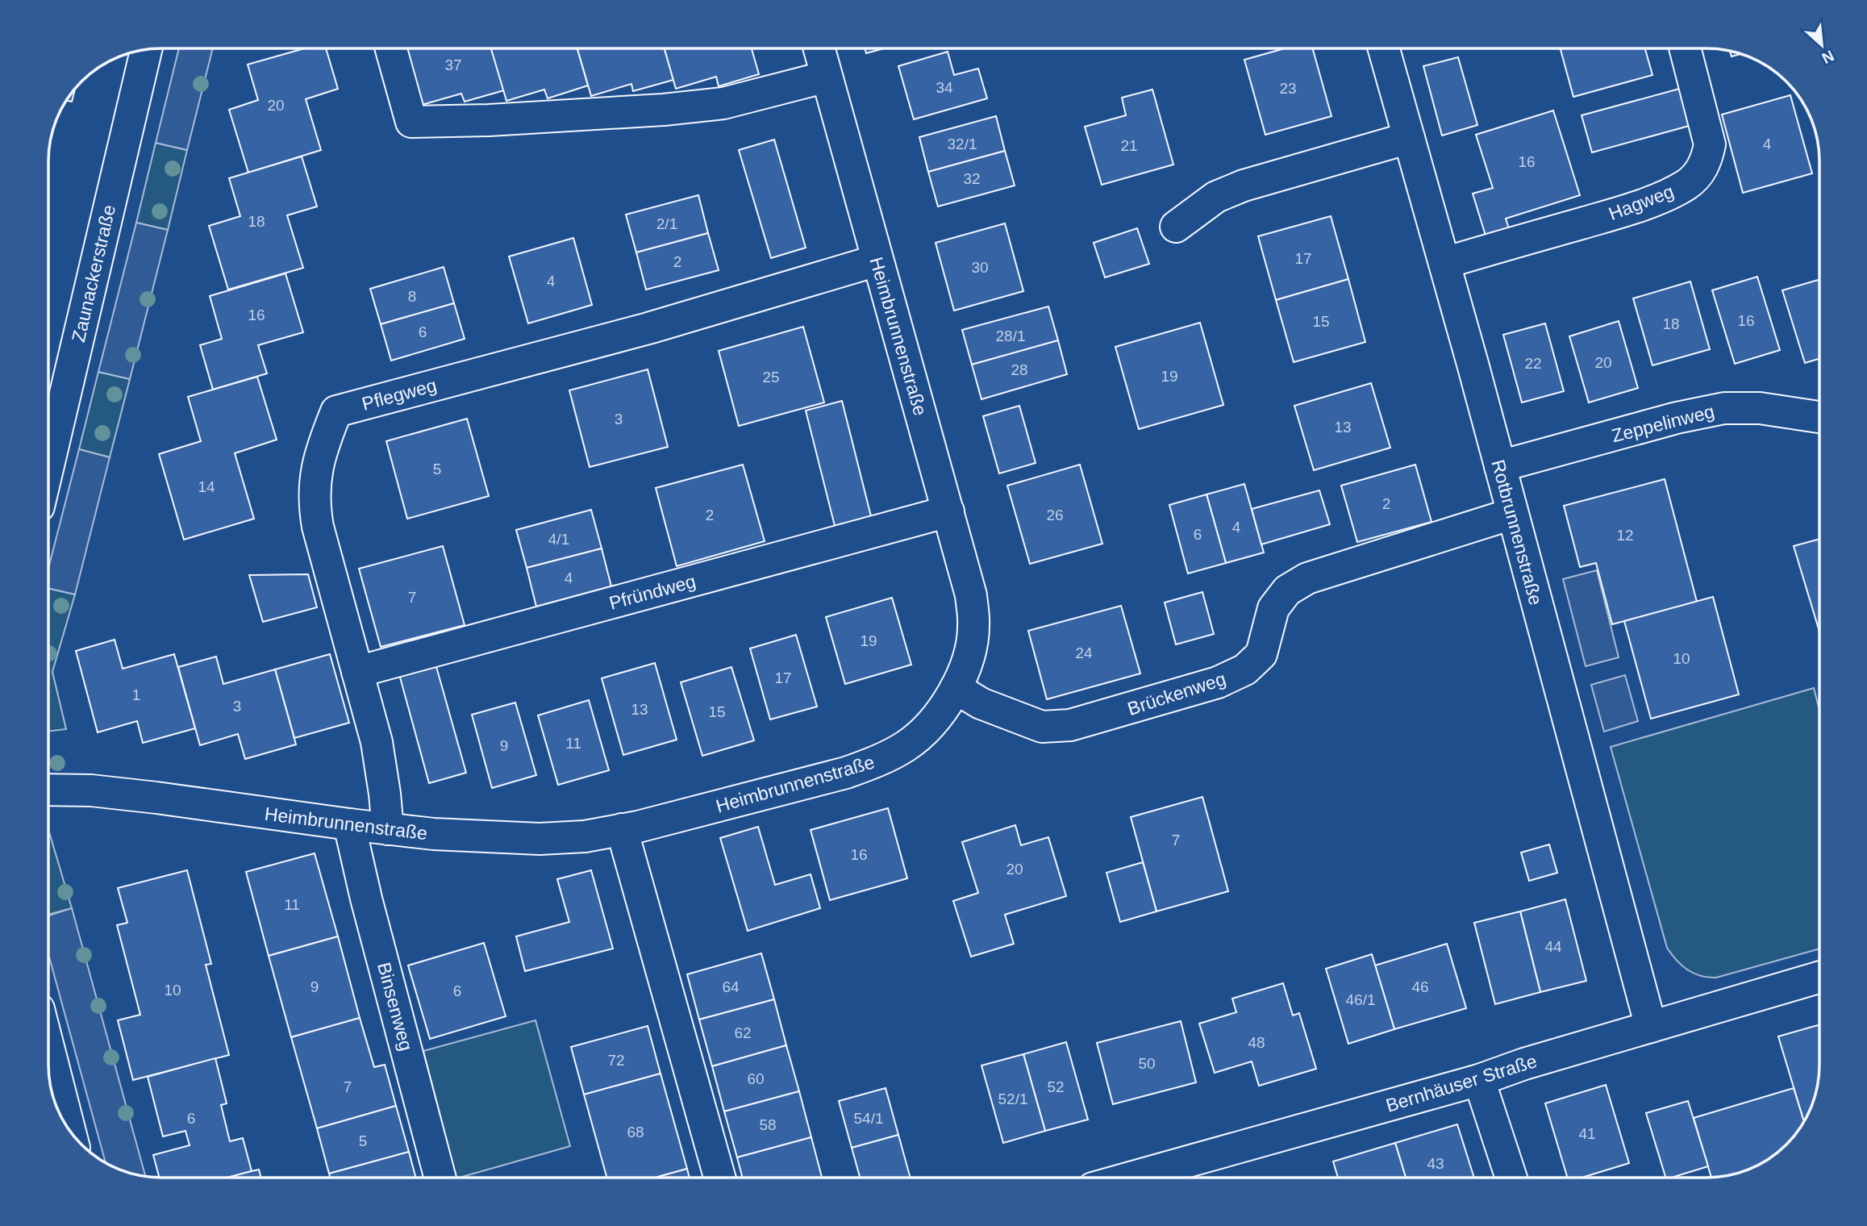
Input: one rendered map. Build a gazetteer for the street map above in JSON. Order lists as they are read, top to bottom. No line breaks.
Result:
{"streets":{"street":["Hagweg","Zaunackerstraße","Heimbrunnenstraße","Pflegweg","Zeppelinweg","Rotbrunnenstraße","Pfründweg","Brückenweg","Binsenweg","Bernhäuser Straße"]},"crossings":[["Hagweg","Rotbrunnenstraße"],["Heimbrunnenstraße","Pflegweg"],["Heimbrunnenstraße","Pfründweg"],["Heimbrunnenstraße","Brückenweg"],["Heimbrunnenstraße","Binsenweg"],["Pflegweg","Pfründweg"],["Zeppelinweg","Rotbrunnenstraße"],["Rotbrunnenstraße","Brückenweg"],["Rotbrunnenstraße","Bernhäuser Straße"]],"house_numbers":["37","34","23","20","32/1","4","21","16","32","18","2/1","17","2","30","4","8","16","16","15","18","6","28/1","20","22","28","19","25","3","13","5","14","2","2","26","4","6","12","4/1","4","7","19","24","10","17","1","3","13","15","11","9","7","16","20","11","44","9","64","46","10","6","46/1","62","48","72","50","60","7","52","52/1","6","54/1","58","68","41","5","43"],"north":"bottom right"}
